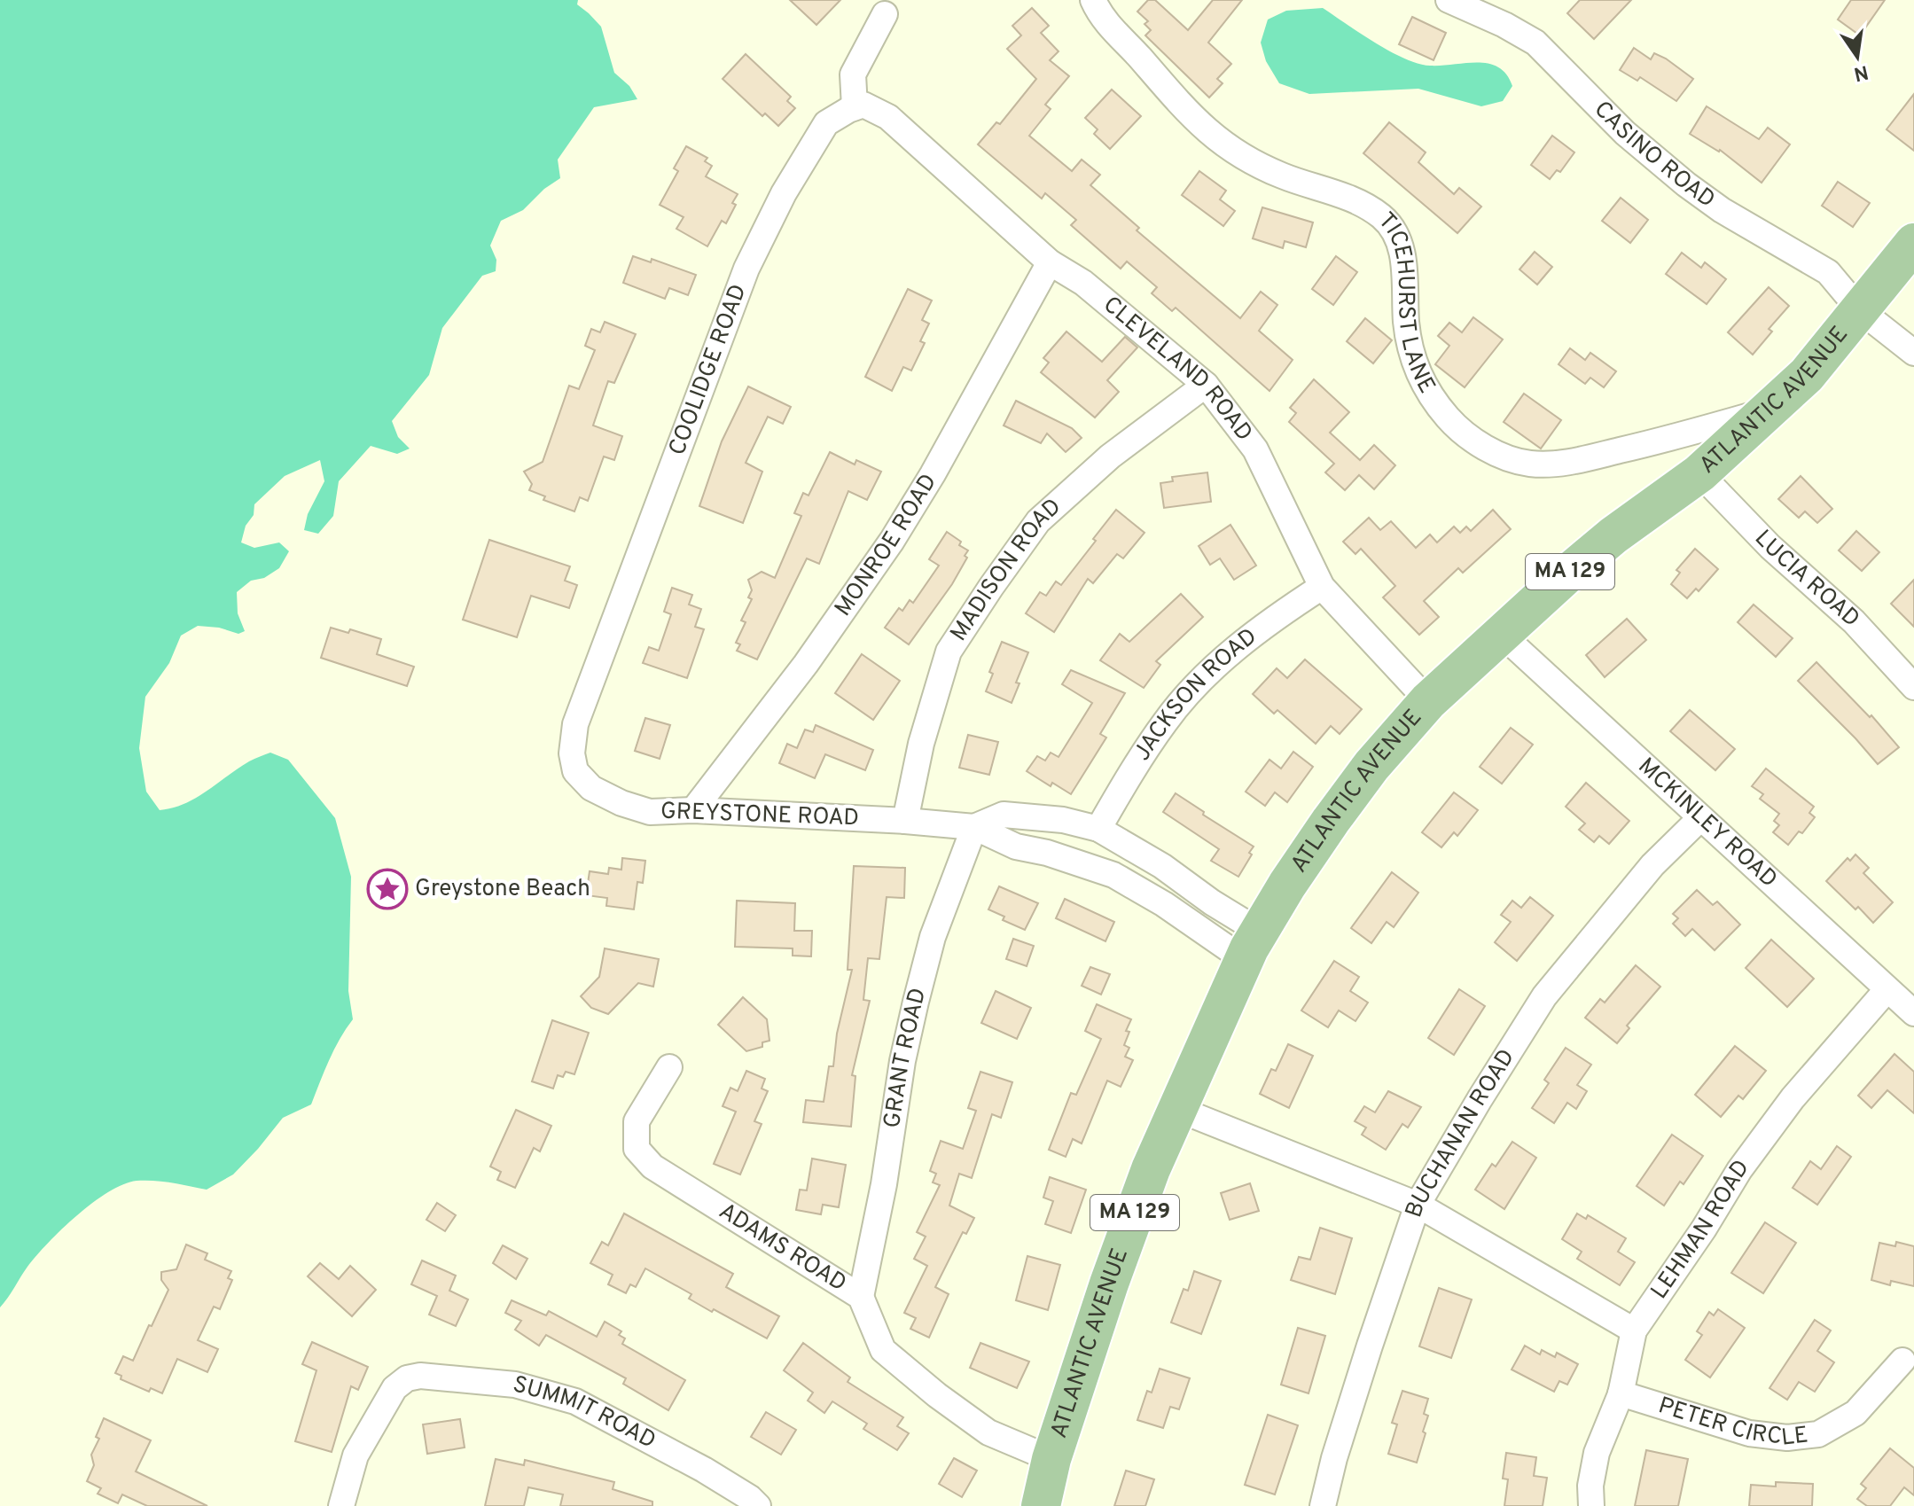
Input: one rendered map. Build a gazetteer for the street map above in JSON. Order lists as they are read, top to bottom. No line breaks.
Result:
{"streets":{"main road":["ATLANTIC AVENUE","MA 129"],"street":["CASINO ROAD","TICEHURST LANE","COOLIDGE ROAD","CLEVELAND ROAD","MONROE ROAD","MADISON ROAD","LUCIA ROAD","JACKSON ROAD","GREYSTONE ROAD","MCKINLEY ROAD","GRANT ROAD","BUCHANAN ROAD","LEHMAN ROAD","ADAMS ROAD","SUMMIT ROAD","PETER CIRCLE"]},"crossings":[["CASINO ROAD","ATLANTIC AVENUE"],["TICEHURST LANE","ATLANTIC AVENUE"],["COOLIDGE ROAD","CLEVELAND ROAD"],["COOLIDGE ROAD","GREYSTONE ROAD"],["CLEVELAND ROAD","ATLANTIC AVENUE"],["CLEVELAND ROAD","MONROE ROAD"],["CLEVELAND ROAD","MADISON ROAD"],["CLEVELAND ROAD","JACKSON ROAD"],["ATLANTIC AVENUE","LUCIA ROAD"],["ATLANTIC AVENUE","GREYSTONE ROAD"],["ATLANTIC AVENUE","MCKINLEY ROAD"],["ATLANTIC AVENUE","ADAMS ROAD"],["MONROE ROAD","GREYSTONE ROAD"],["MADISON ROAD","GREYSTONE ROAD"],["JACKSON ROAD","GREYSTONE ROAD"],["GREYSTONE ROAD","GRANT ROAD"],["MCKINLEY ROAD","BUCHANAN ROAD"],["MCKINLEY ROAD","LEHMAN ROAD"],["GRANT ROAD","ADAMS ROAD"],["LEHMAN ROAD","PETER CIRCLE"]],"places":{"place":["Greystone Beach"]},"north":"bottom"}
